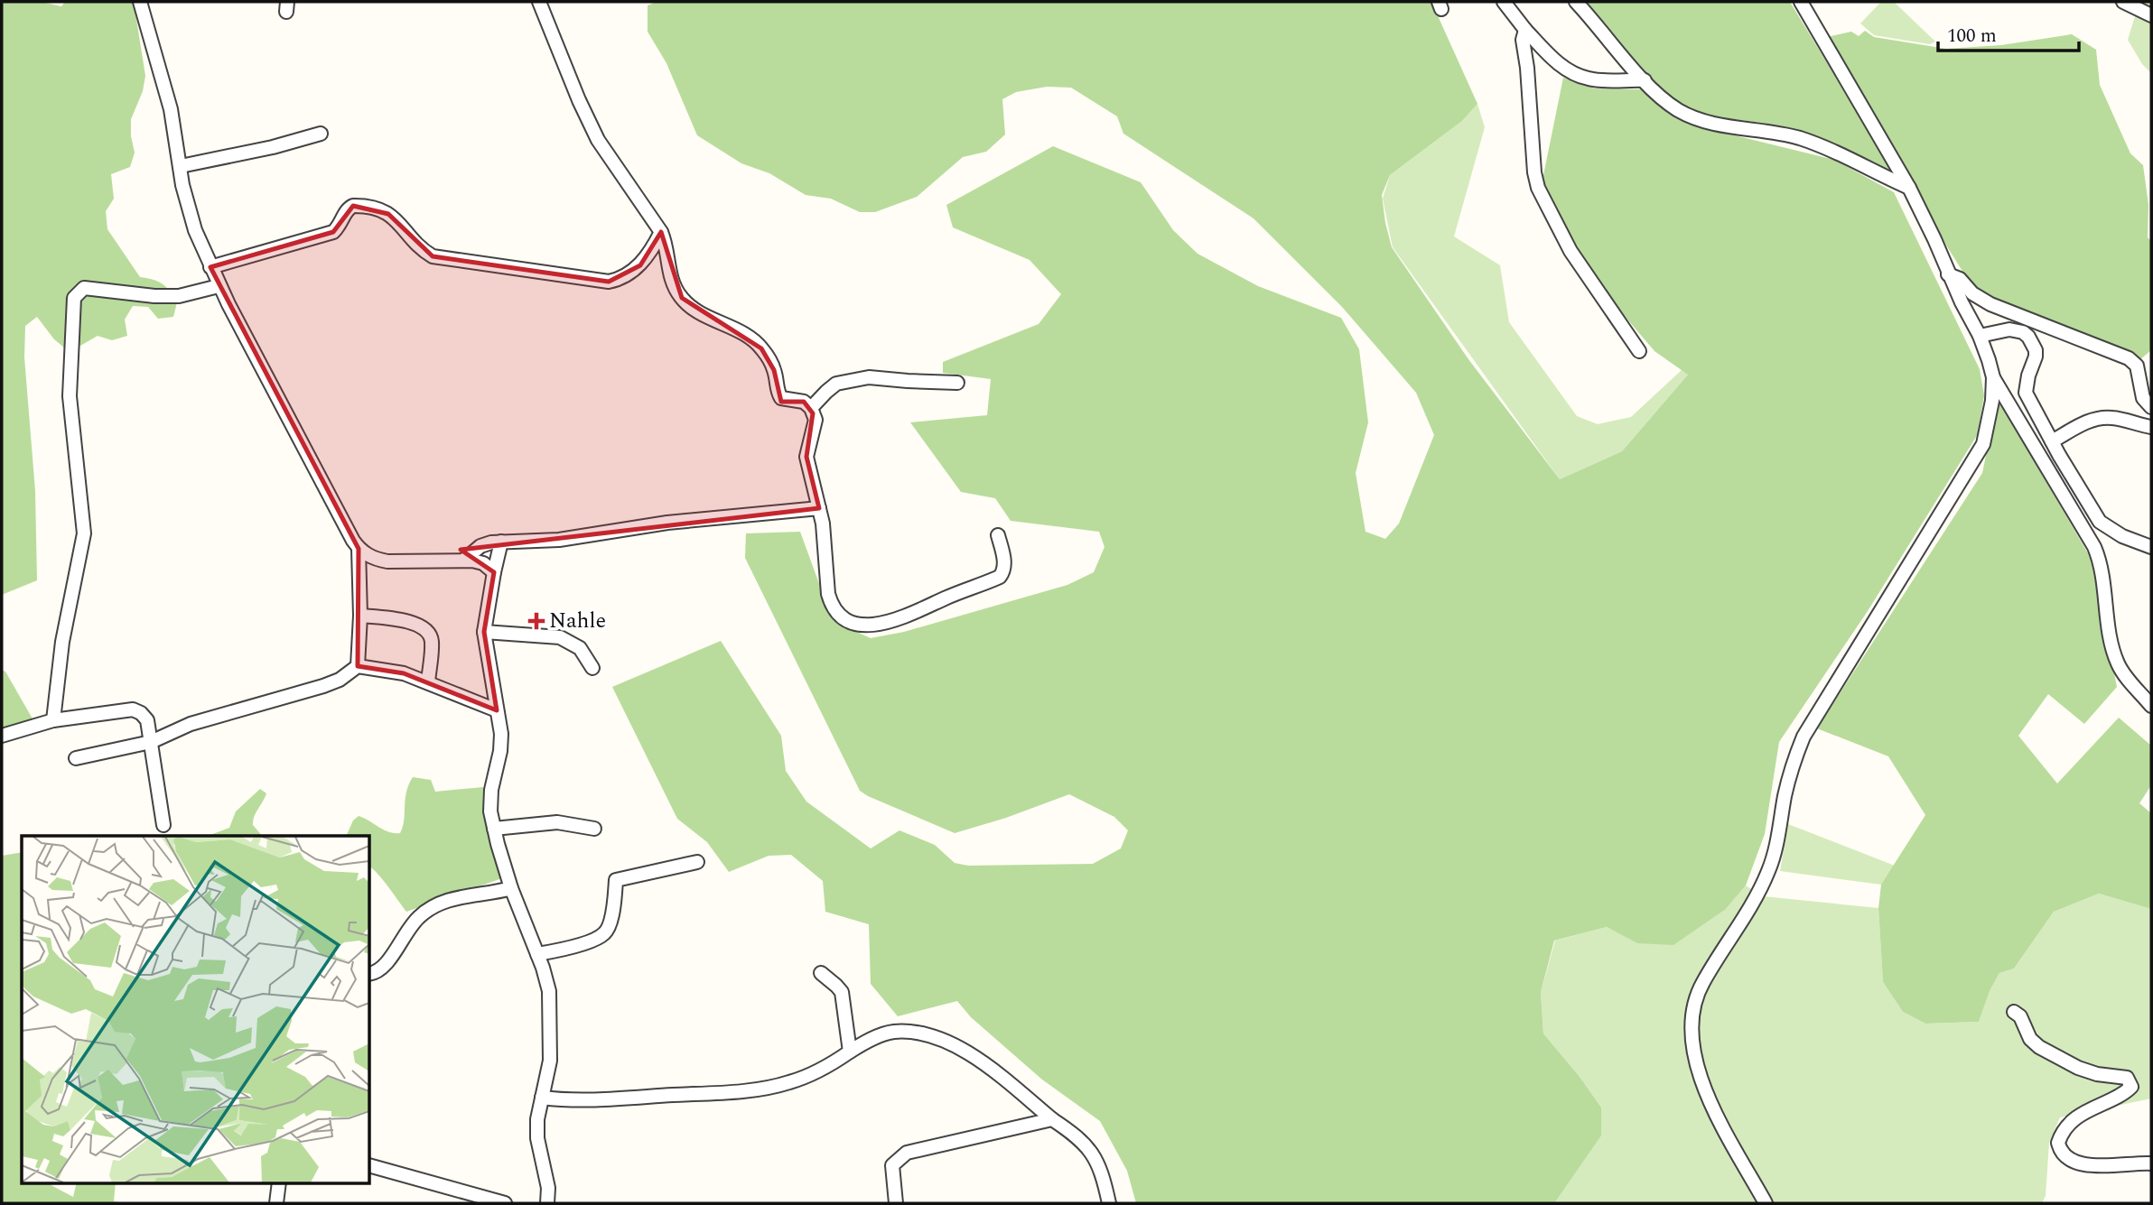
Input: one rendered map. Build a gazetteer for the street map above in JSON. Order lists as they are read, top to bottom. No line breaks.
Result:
{"places":{"health":["Nahle"]},"scale_bar":"100 m"}
